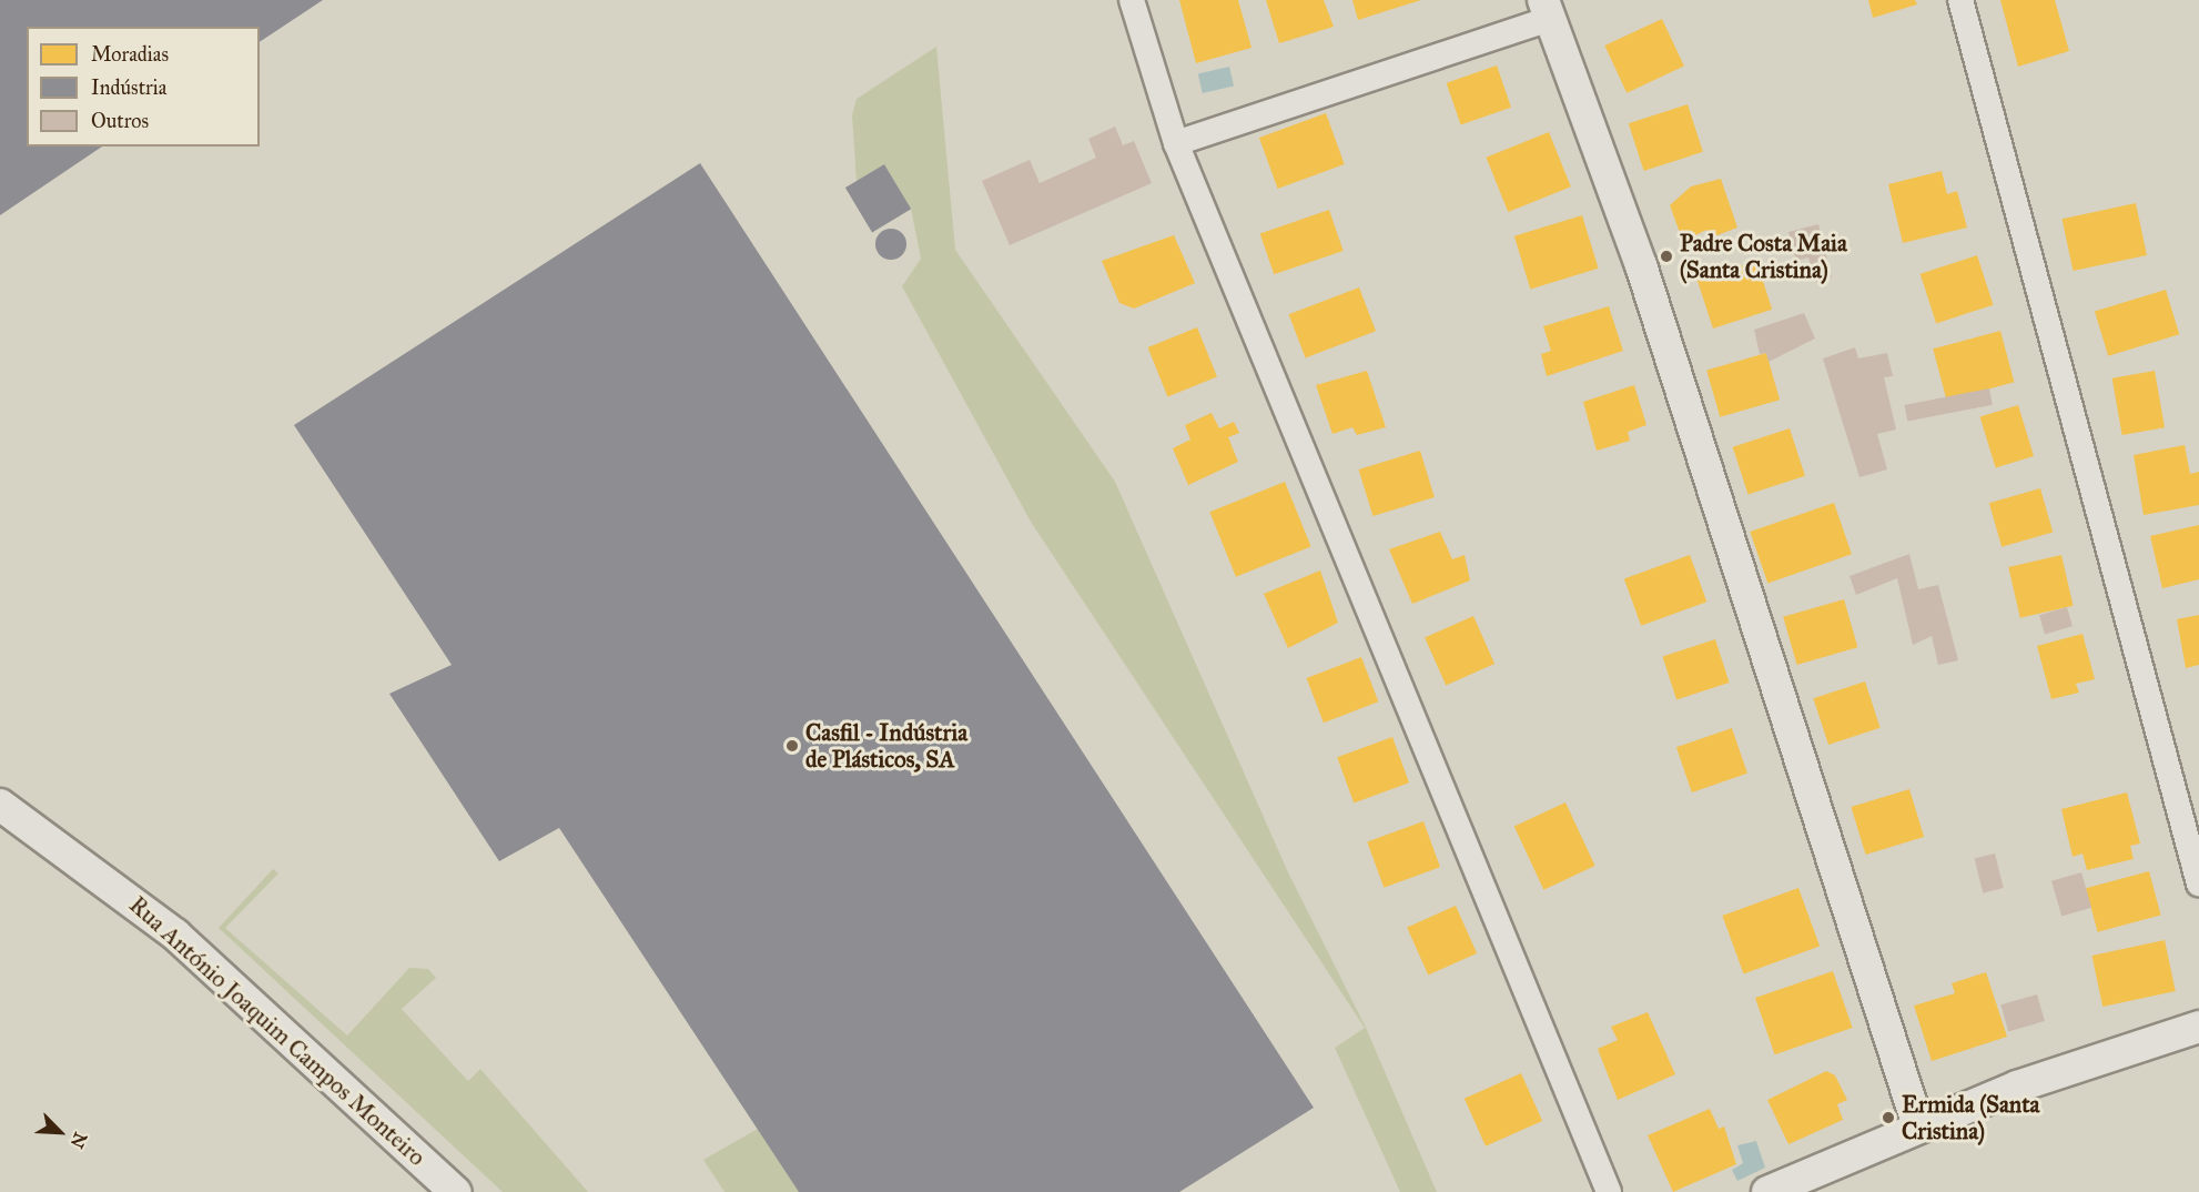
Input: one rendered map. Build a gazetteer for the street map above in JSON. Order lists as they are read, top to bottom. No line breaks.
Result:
{"streets":{"street":["Rua António Joaquim Campos Monteiro"]},"places":["Padre Costa Maia (Santa Cristina)","Casfil - Indústria de Plásticos, SA","Ermida (Santa Cristina)"],"legend":["Moradias","Indústria","Outros"],"north":"bottom right"}
